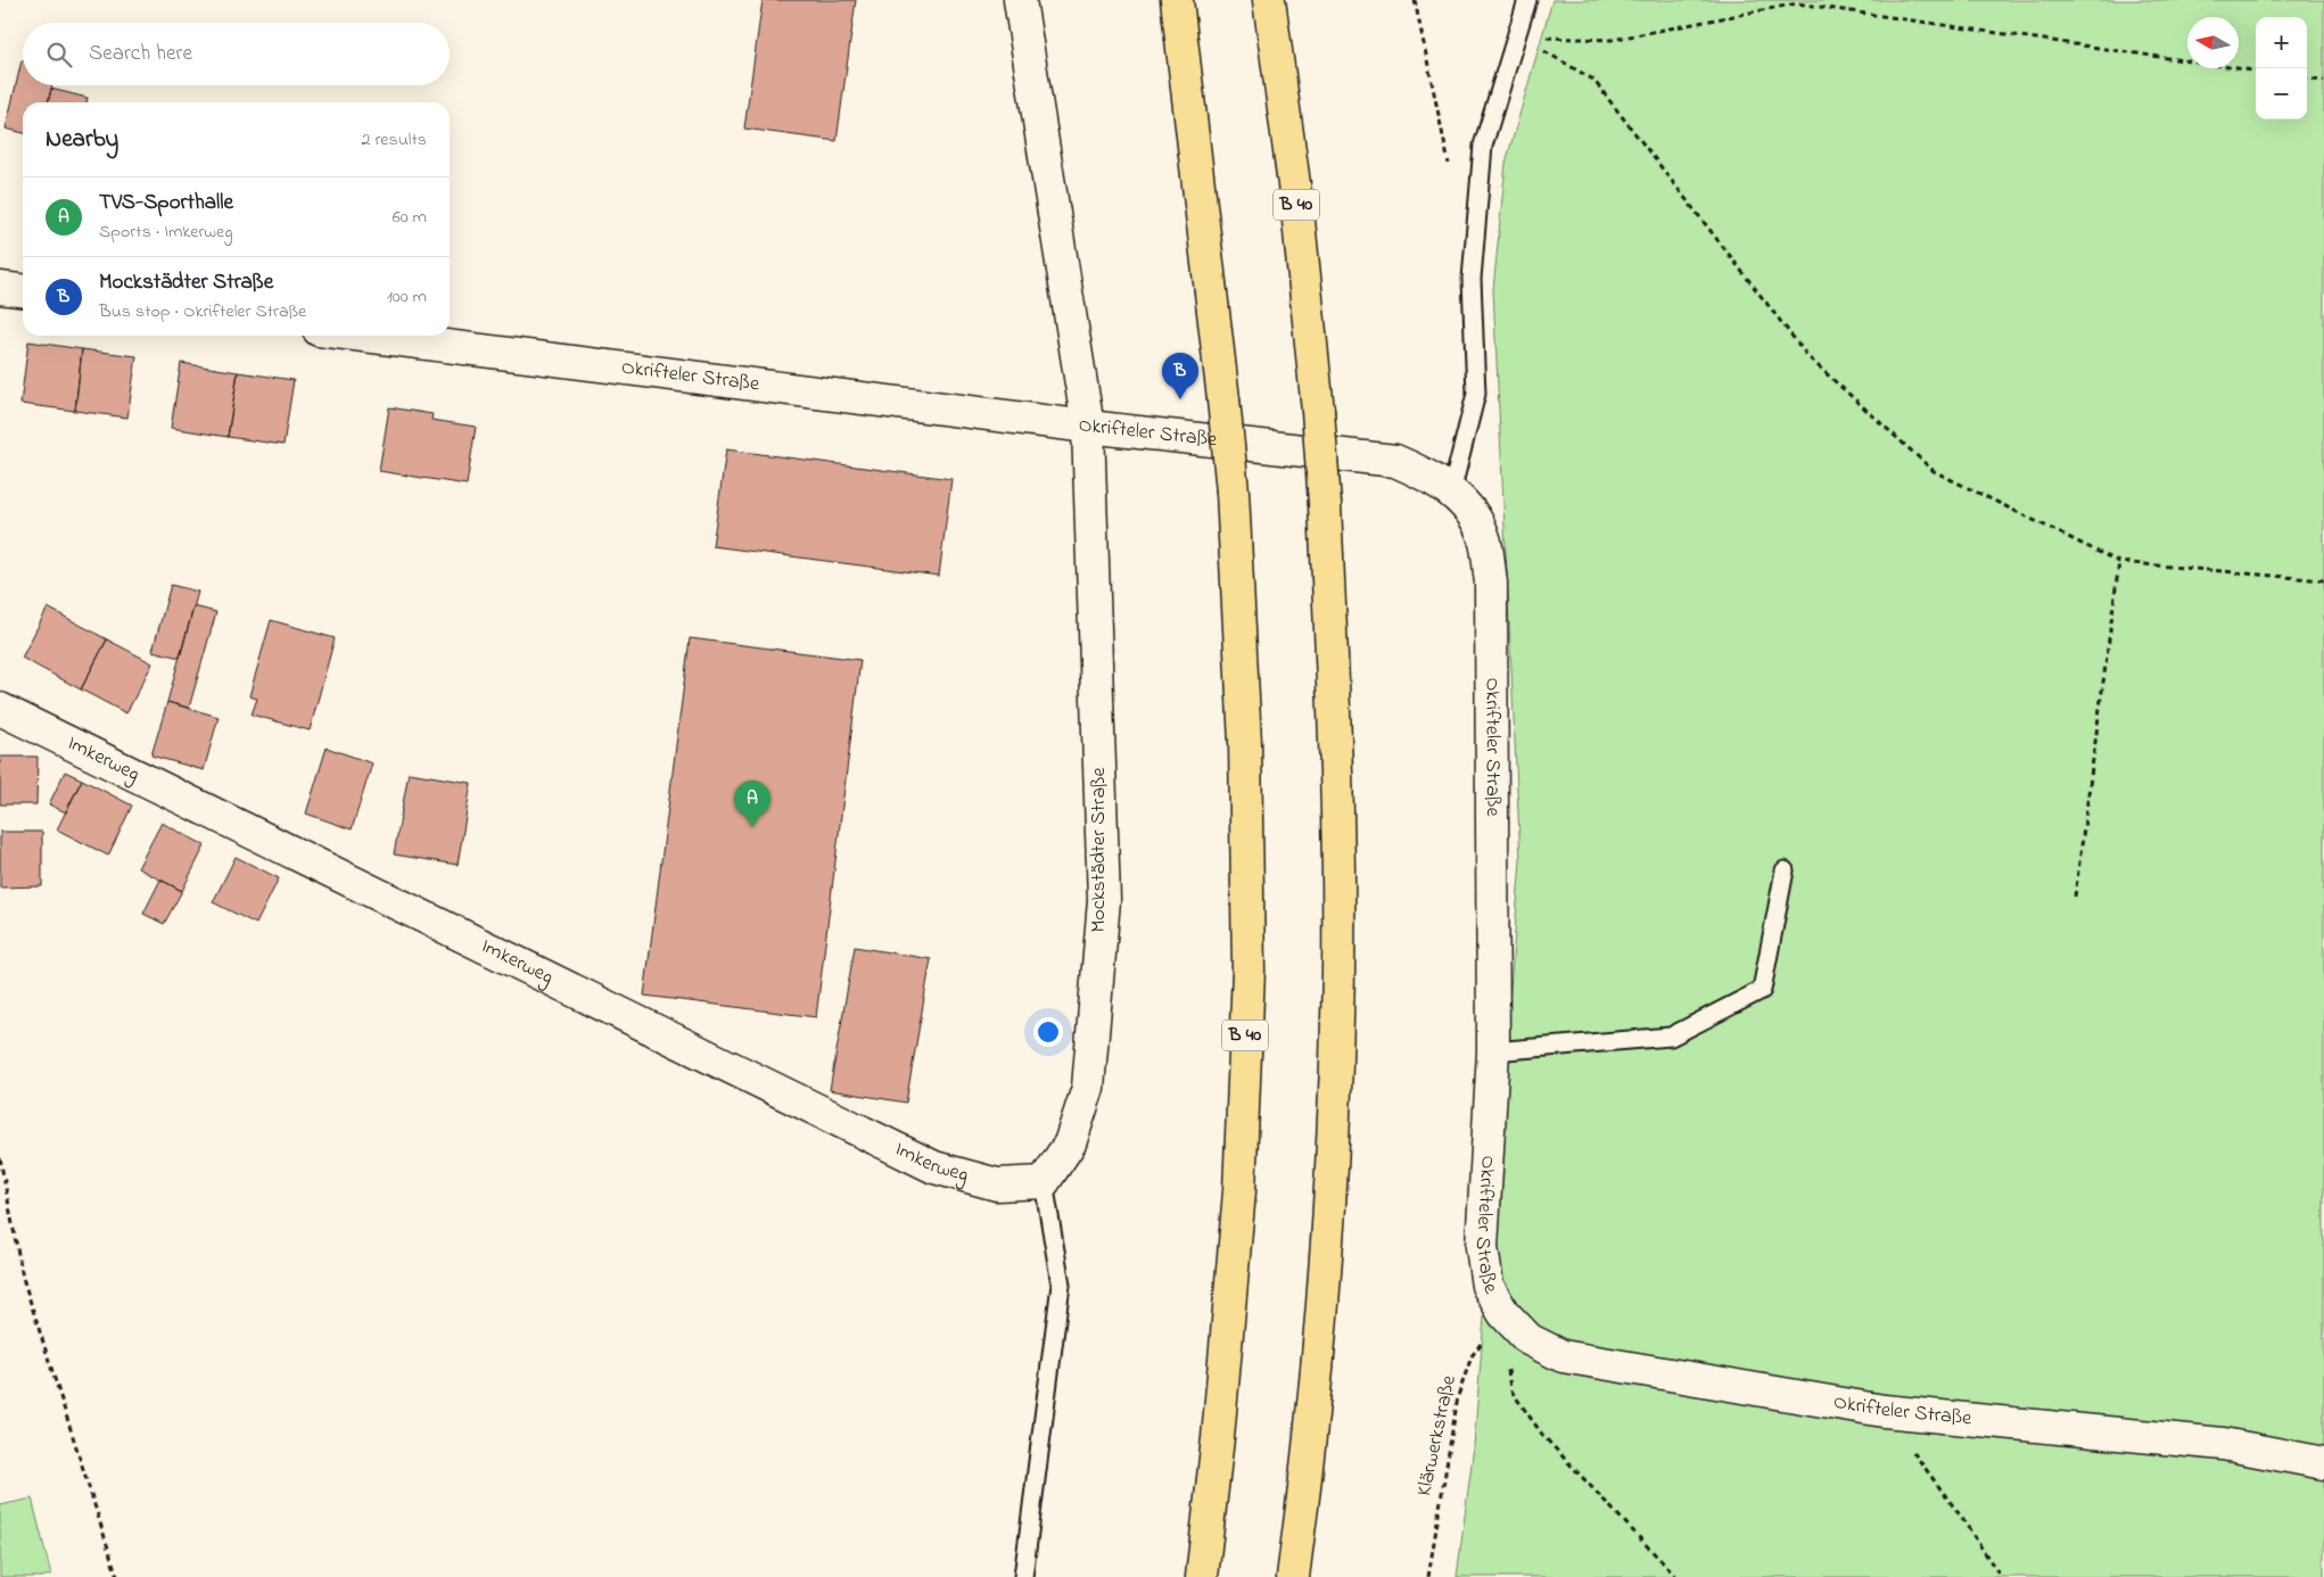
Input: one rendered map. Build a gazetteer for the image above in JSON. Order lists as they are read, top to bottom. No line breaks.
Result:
{"streets":{"highway":["B 40"],"street":["Okrifteler Straße","Imkerweg","Mockstädter Straße"],"path":["Klärwerkstraße"]},"crossings":[["Okrifteler Straße","Mockstädter Straße"],["Okrifteler Straße","Klärwerkstraße"],["Imkerweg","Mockstädter Straße"]],"north":"left","page":{"map_buttons":["+","−"],"search":"Search here","heading":["Nearby","2 results"],"list":[{"mark":"A","name":"TVS-Sporthalle","note":"Sports · Imkerweg","value":"60 m"},{"mark":"B","name":"Mockstädter Straße","note":"Bus stop · Okrifteler Straße","value":"100 m"}],"pins":["B","A"]}}
